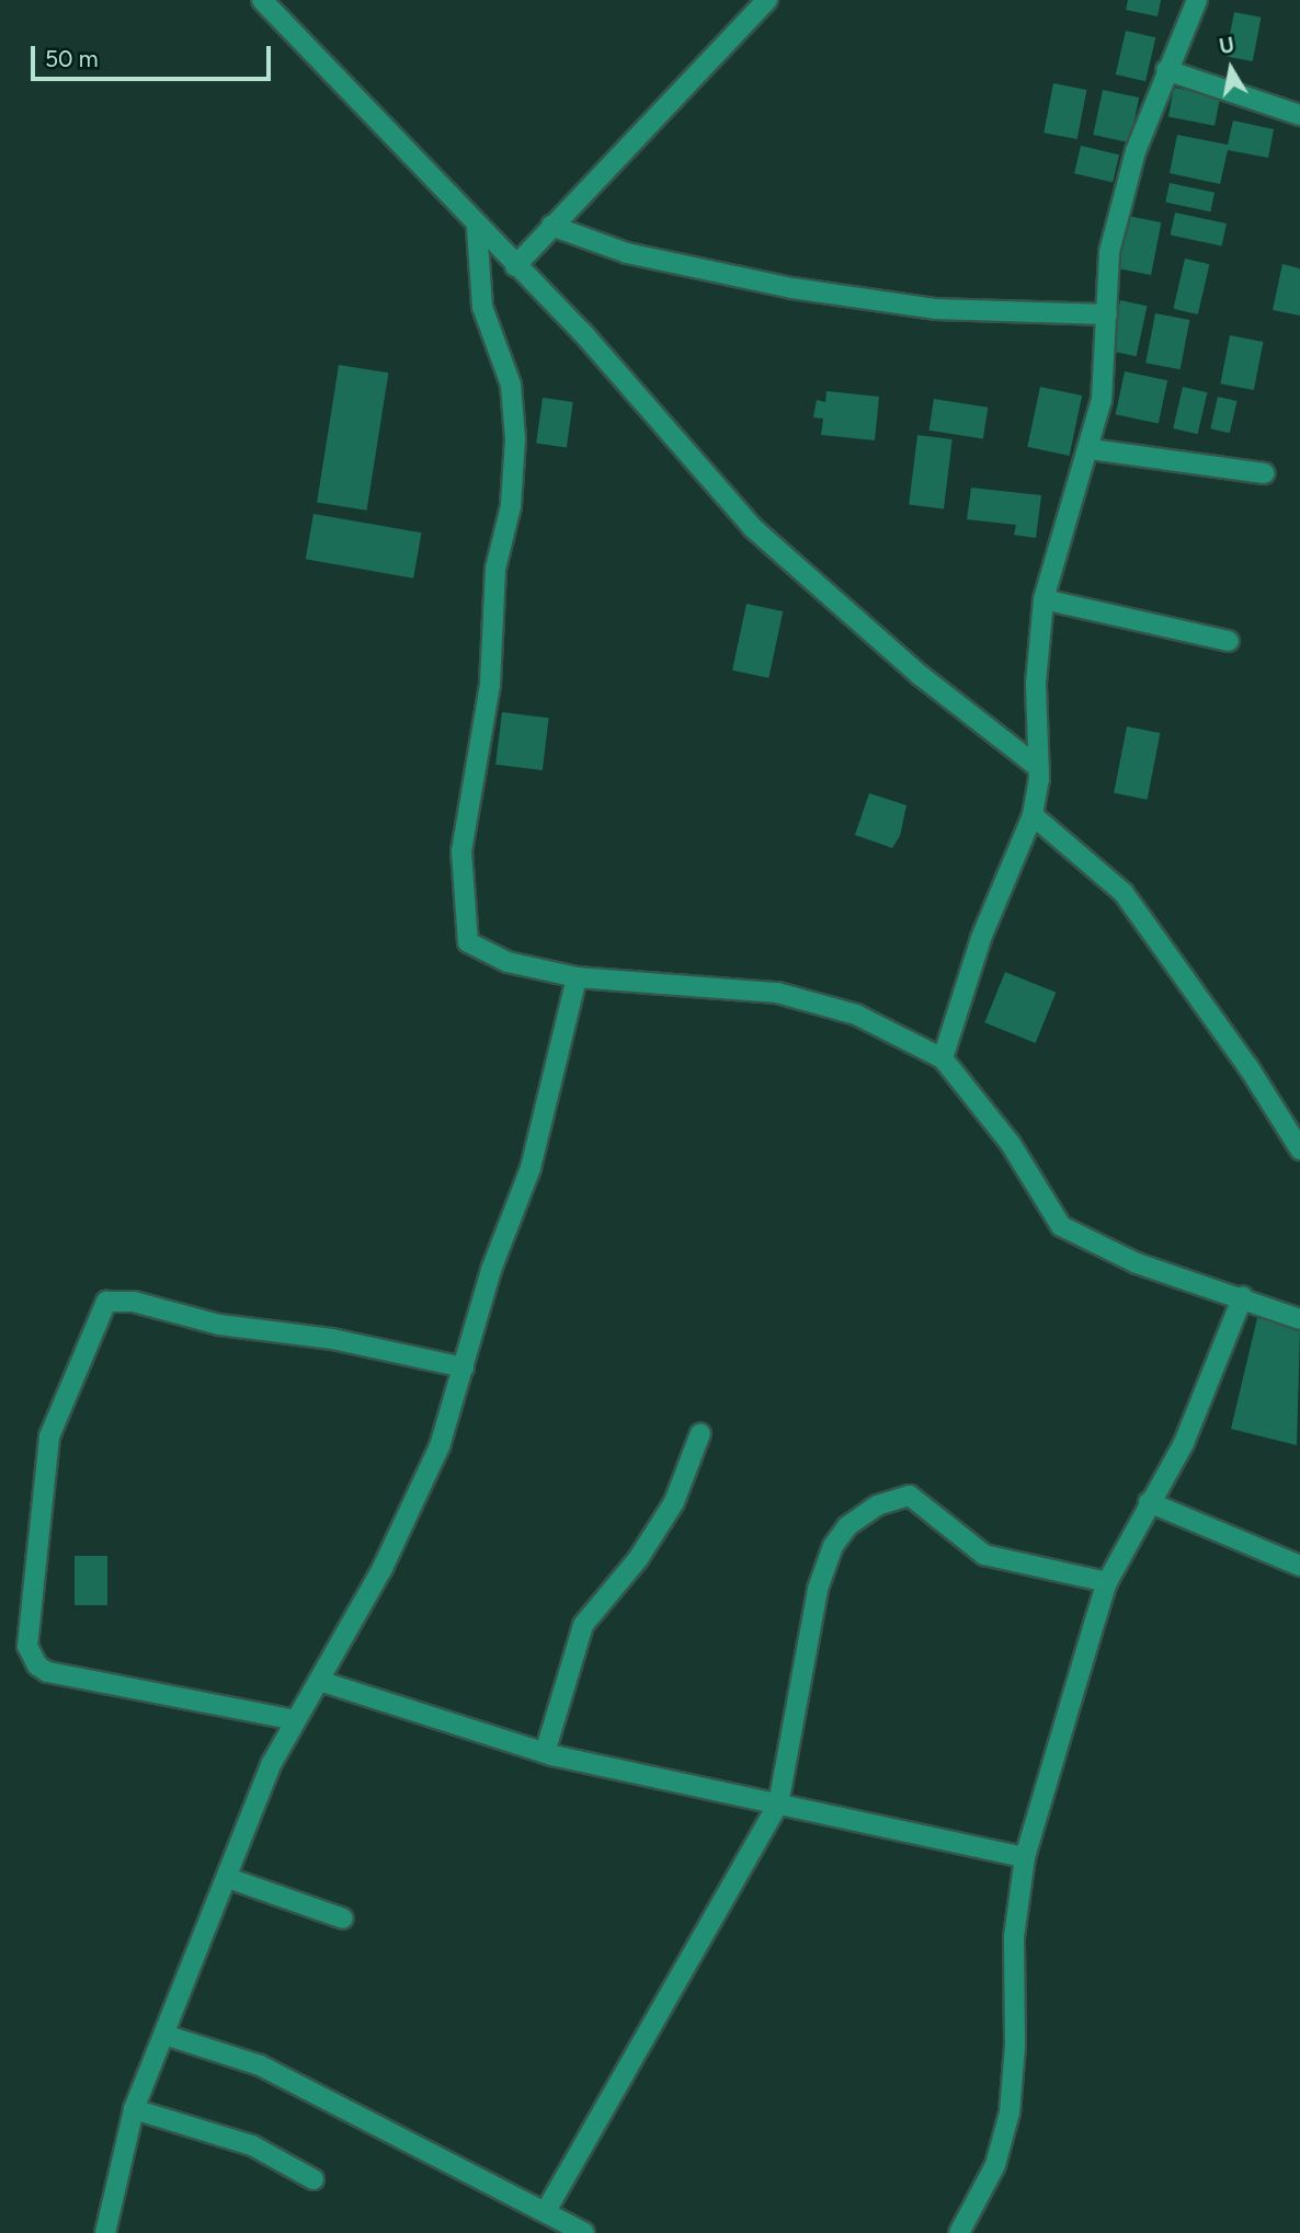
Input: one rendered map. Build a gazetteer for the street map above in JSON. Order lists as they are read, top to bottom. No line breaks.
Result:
{"scale_bar":"50 m","north":"top"}
